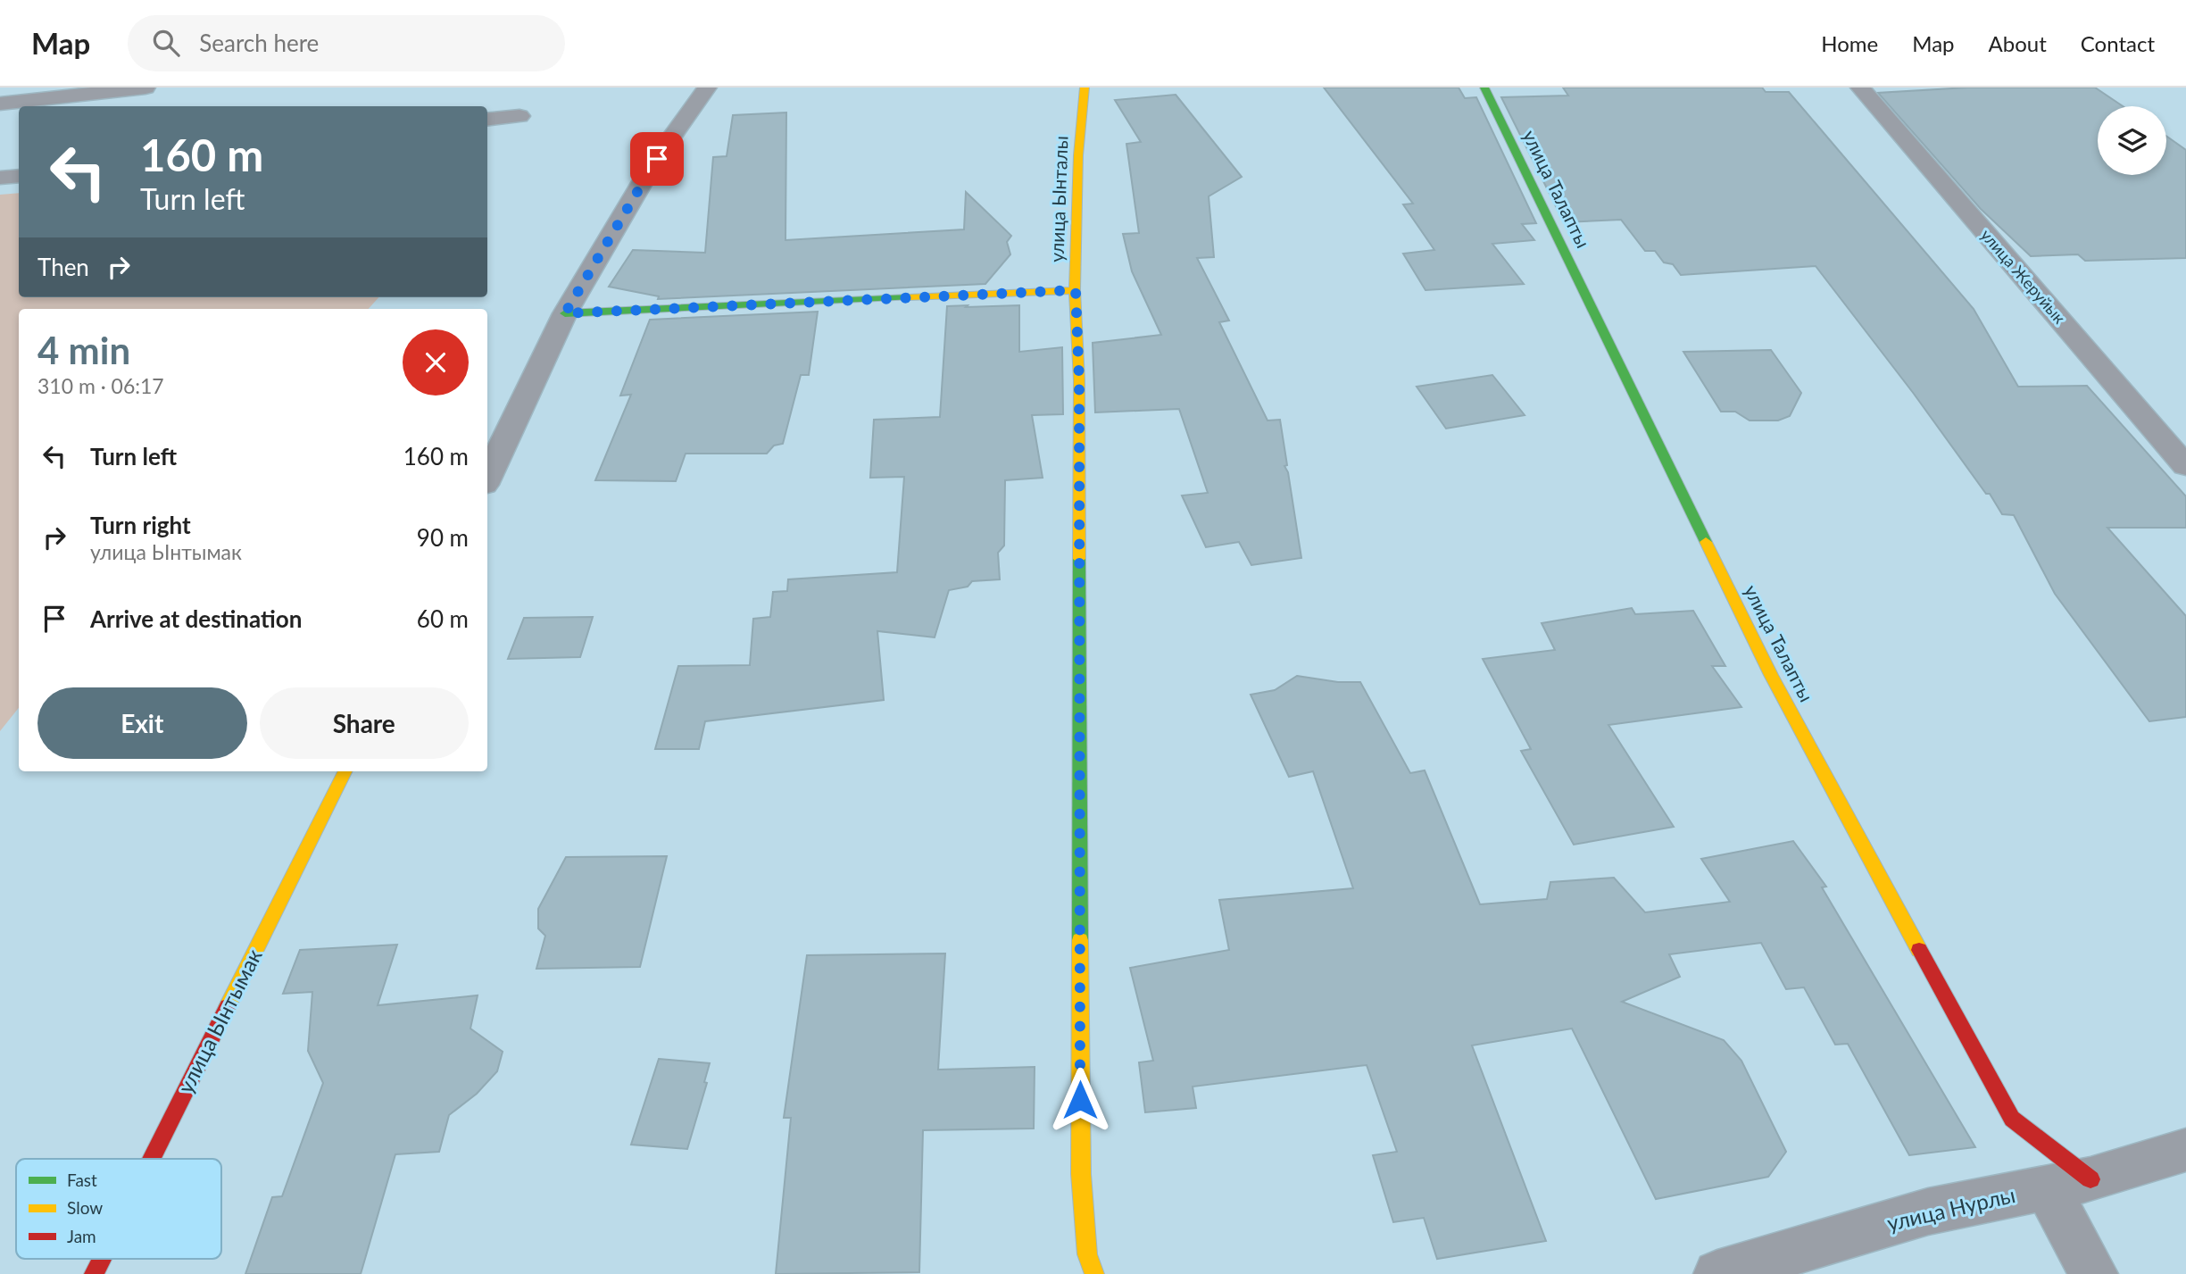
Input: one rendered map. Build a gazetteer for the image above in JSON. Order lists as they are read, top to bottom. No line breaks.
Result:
{"streets":{"street":["улица Талапты","улица Ынталы","улица Жеруйык","улица Ынтымак","улица Нурлы"]},"crossings":[["улица Талапты","улица Нурлы"]],"legend":["Fast","Slow","Jam"],"page":{"header":"Map","search":"Search here","nav":["Home","Map","About","Contact"],"turn":["160 m","Turn left"],"then":"Then","heading":["4 min","310 m · 06:17"],"list":[{"name":"Turn left","value":"160 m"},{"name":"Turn right","note":"улица Ынтымак","value":"90 m"},{"name":"Arrive at destination","value":"60 m"}],"buttons":["Exit","Share"]}}
